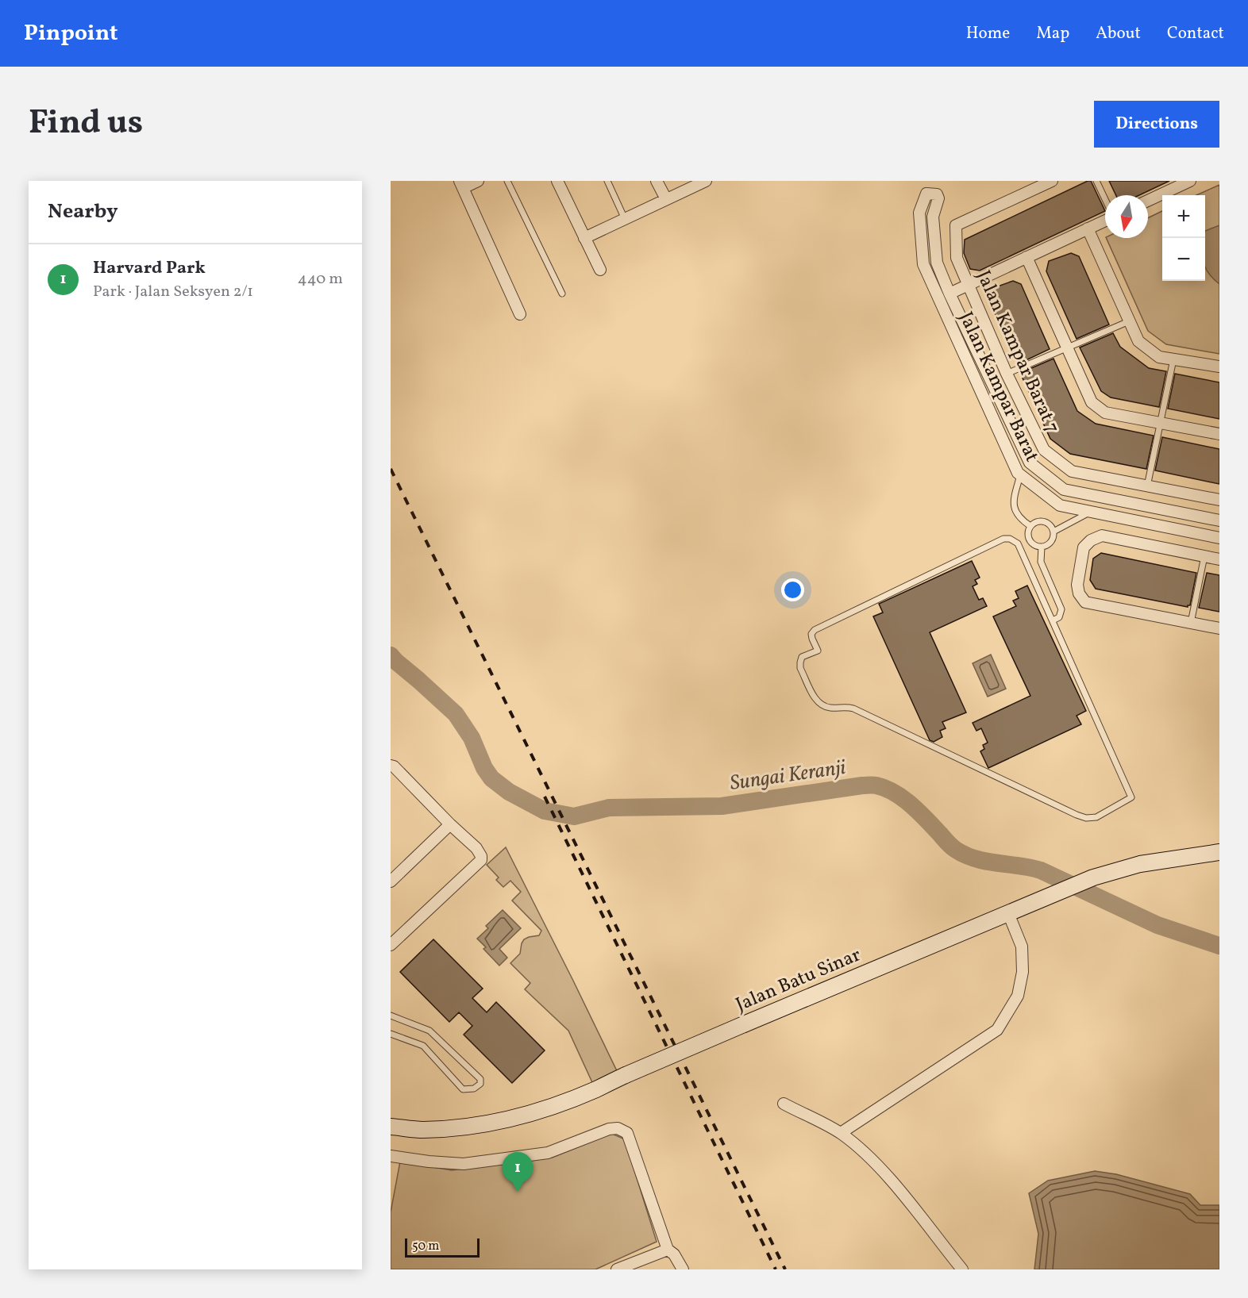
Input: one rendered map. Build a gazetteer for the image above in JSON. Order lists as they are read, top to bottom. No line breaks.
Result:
{"streets":{"street":["Jalan Kampar Barat 7","Jalan Kampar Barat","Jalan Batu Sinar"]},"water":["Sungai Keranji"],"scale_bar":"50 m","north":"bottom","page":{"header":"Pinpoint","nav":["Home","Map","About","Contact"],"title":"Find us","buttons":"Directions","heading":"Nearby","map_buttons":["+","−"],"list":[{"mark":"1","name":"Harvard Park","note":"Park · Jalan Seksyen 2/1","value":"440 m"}],"pins":"1","scale":"50 m"}}
